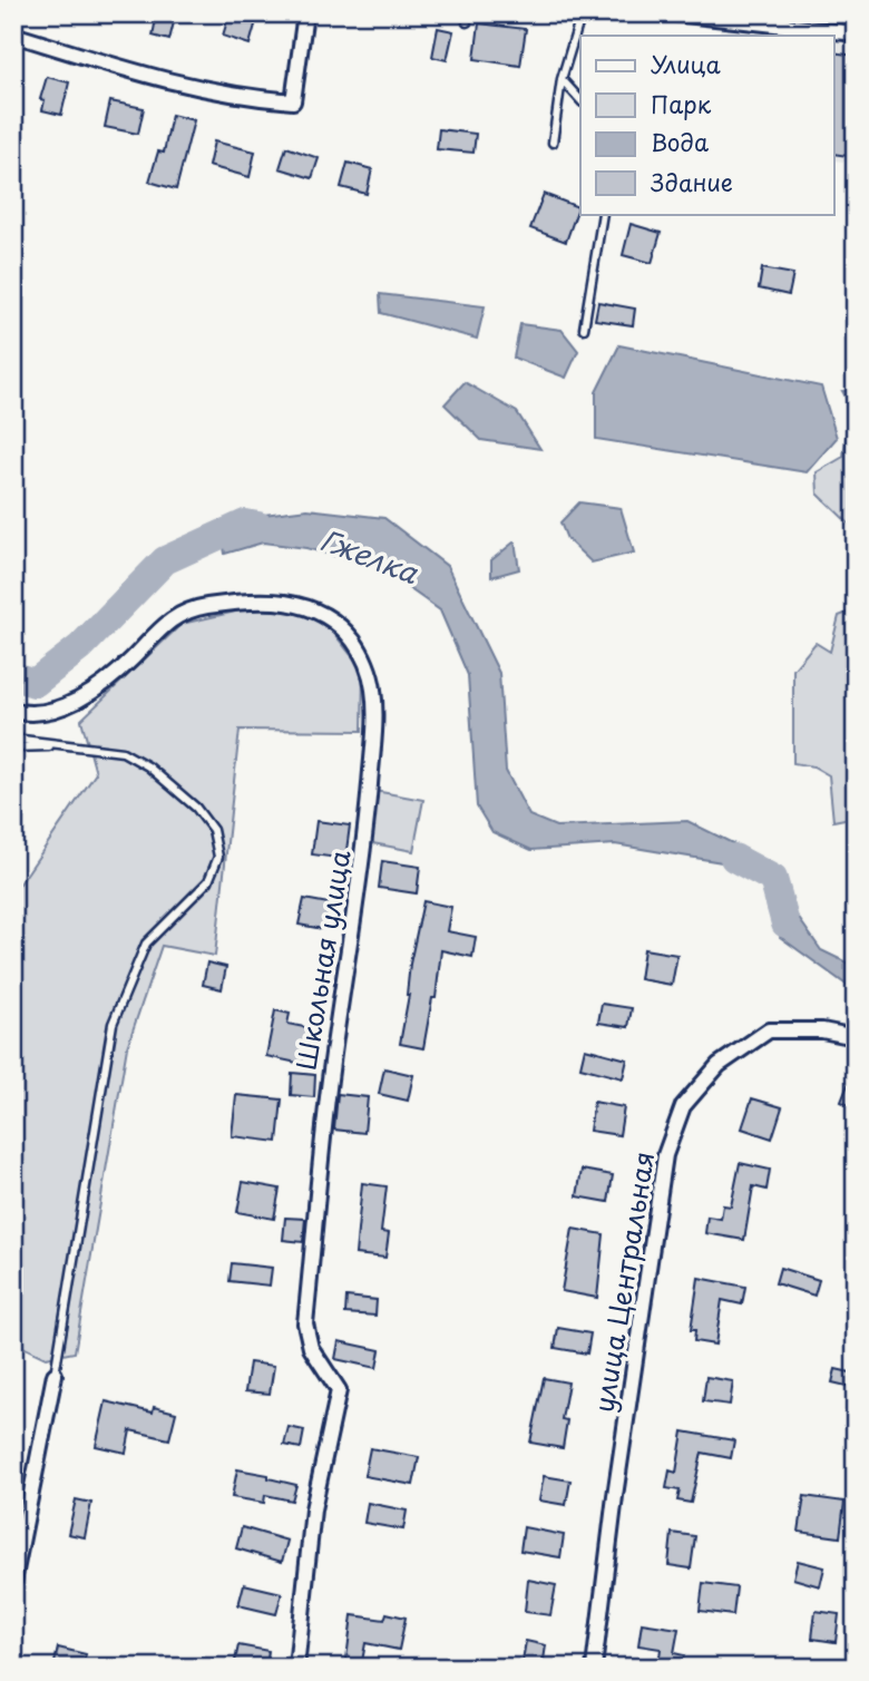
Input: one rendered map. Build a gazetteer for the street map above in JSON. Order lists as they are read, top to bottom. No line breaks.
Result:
{"streets":{"street":["Школьная улица","улица Центральная"]},"water":["Гжелка"],"legend":["Улица","Парк","Вода","Здание"]}
